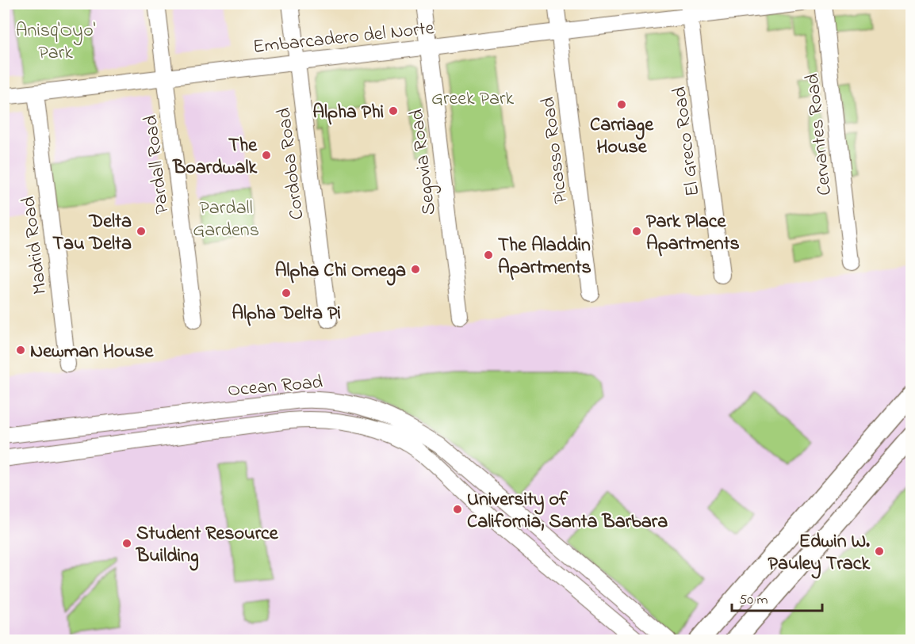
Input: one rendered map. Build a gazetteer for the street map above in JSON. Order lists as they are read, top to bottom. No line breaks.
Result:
{"streets":{"street":["Embarcadero del Norte","Cervantes Road","El Greco Road","Picasso Road","Segovia Road","Cordoba Road","Pardall Road","Madrid Road","Ocean Road"]},"crossings":[["Embarcadero del Norte","El Greco Road"],["Embarcadero del Norte","Picasso Road"],["Embarcadero del Norte","Segovia Road"],["Embarcadero del Norte","Cordoba Road"],["Embarcadero del Norte","Pardall Road"],["Embarcadero del Norte","Madrid Road"]],"parks":["Anisq'Oyo' Park","Greek Park","Pardall Gardens"],"places":["Carriage House","Alpha Phi","The Boardwalk","Delta Tau Delta","Park Place Apartments","The Aladdin Apartments","Alpha Chi Omega","Alpha Delta Pi","Newman House","University of California, Santa Barbara","Student Resource Building","Edwin W. Pauley Track"],"scale_bar":"50 m"}
